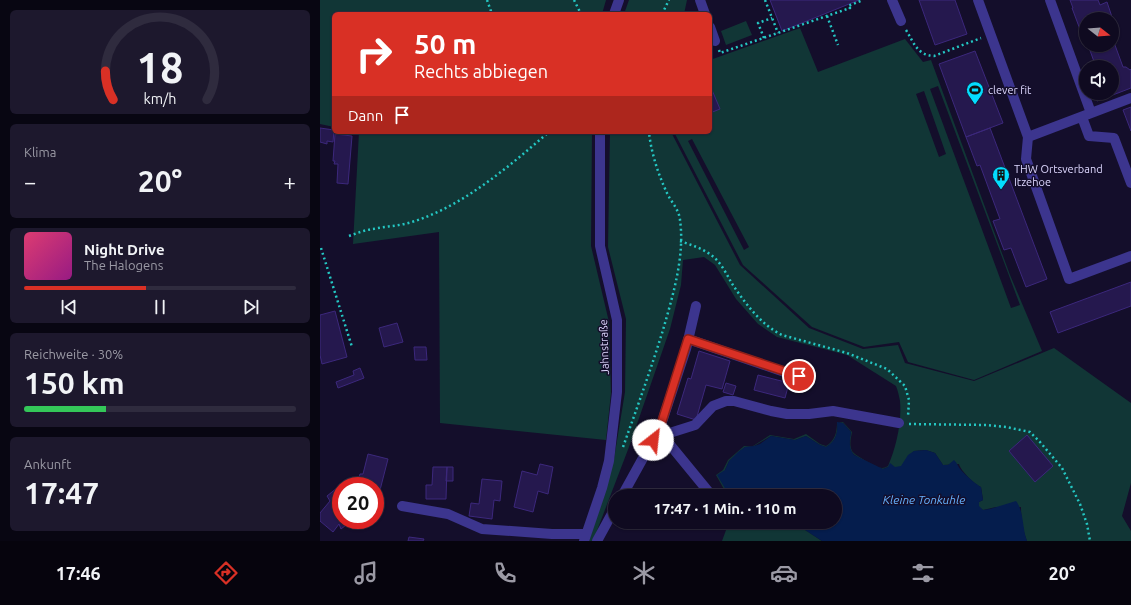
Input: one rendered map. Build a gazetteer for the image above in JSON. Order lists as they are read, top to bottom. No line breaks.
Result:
{"streets":{"street":["Jahnstraße"]},"water":["Kleine Tonkuhle"],"places":{"sports":["clever fit"],"building":["THW Ortsverband Itzehoe"]},"north":"right","page":{"turn":["50 m","Rechts abbiegen"],"then":"Dann","tile":["Klima",["Reichweite · 30%","150 km"],["Ankunft","17:47"]],"heat":["−","20°","+"],"song":["Night Drive","The Halogens"],"limit":"20","trip":"17:47 · 1 Min. · 110 m","tabs":["17:46","20°"],"gauge":["18","km/h"]}}
